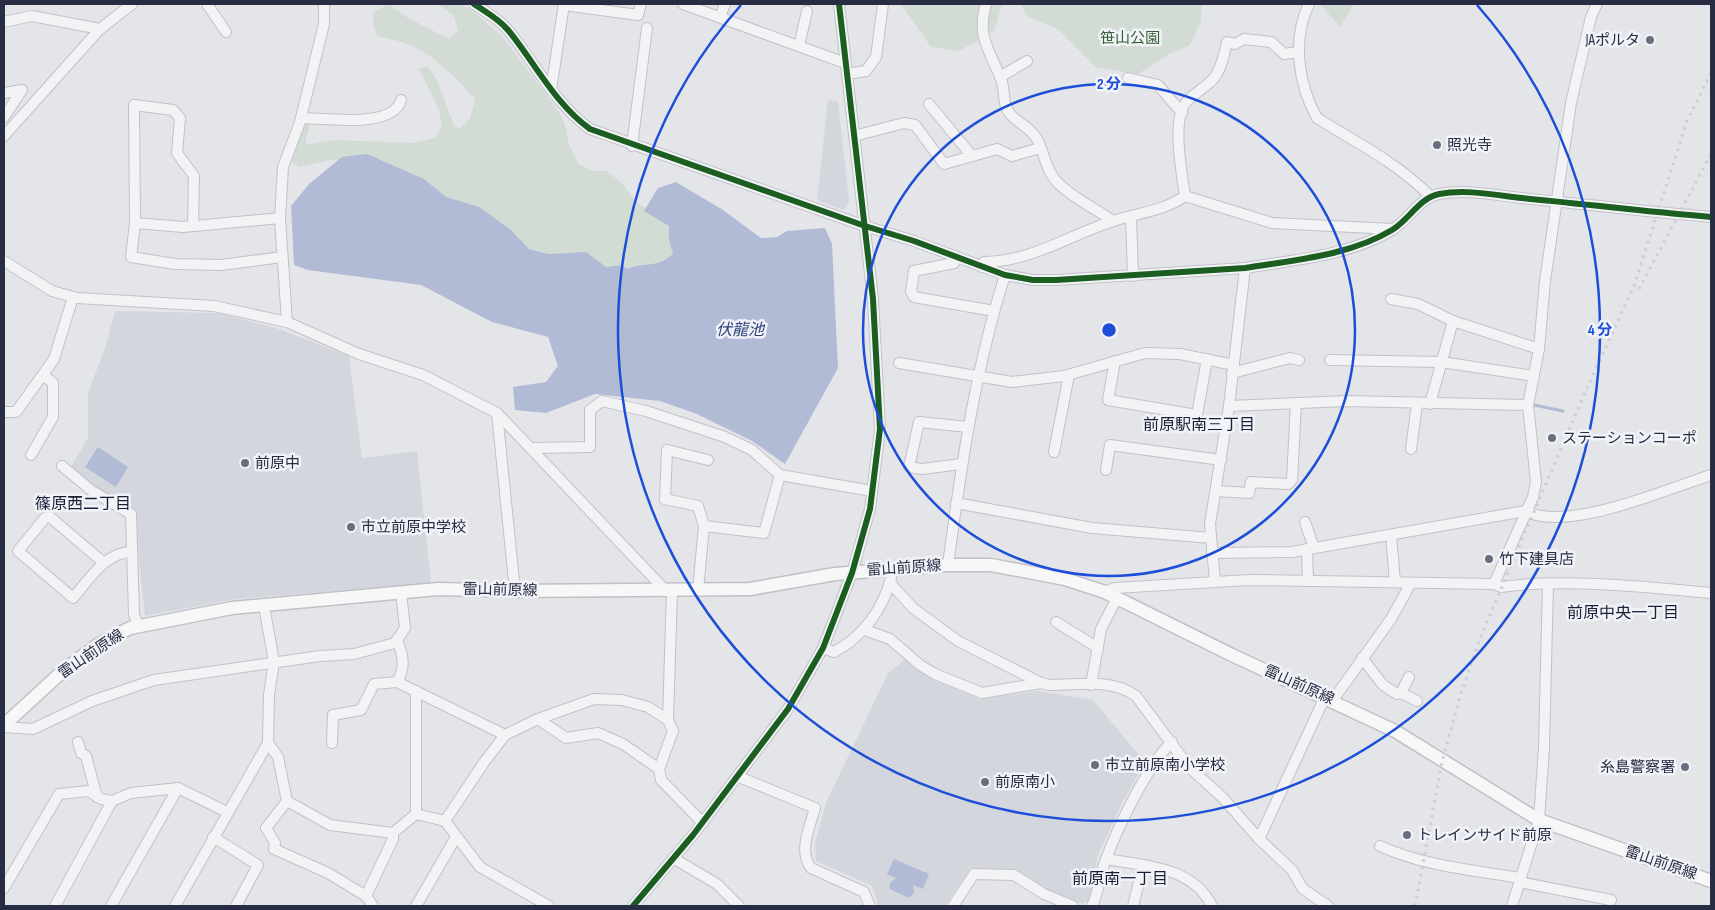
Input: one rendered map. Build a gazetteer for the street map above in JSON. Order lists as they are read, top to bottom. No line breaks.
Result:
{"streets":{"main road":["雷山前原線"]},"districts":["前原駅南三丁目","篠原西二丁目","前原中央一丁目","前原南一丁目"],"water":["伏龍池"],"parks":["笹山公園"],"places":["JAポルタ","照光寺","ステーションコーポ","前原中","市立前原中学校","竹下建具店","市立前原南小学校","糸島警察署","前原南小","トレインサイド前原"],"rings":["2 分","4 分"]}
